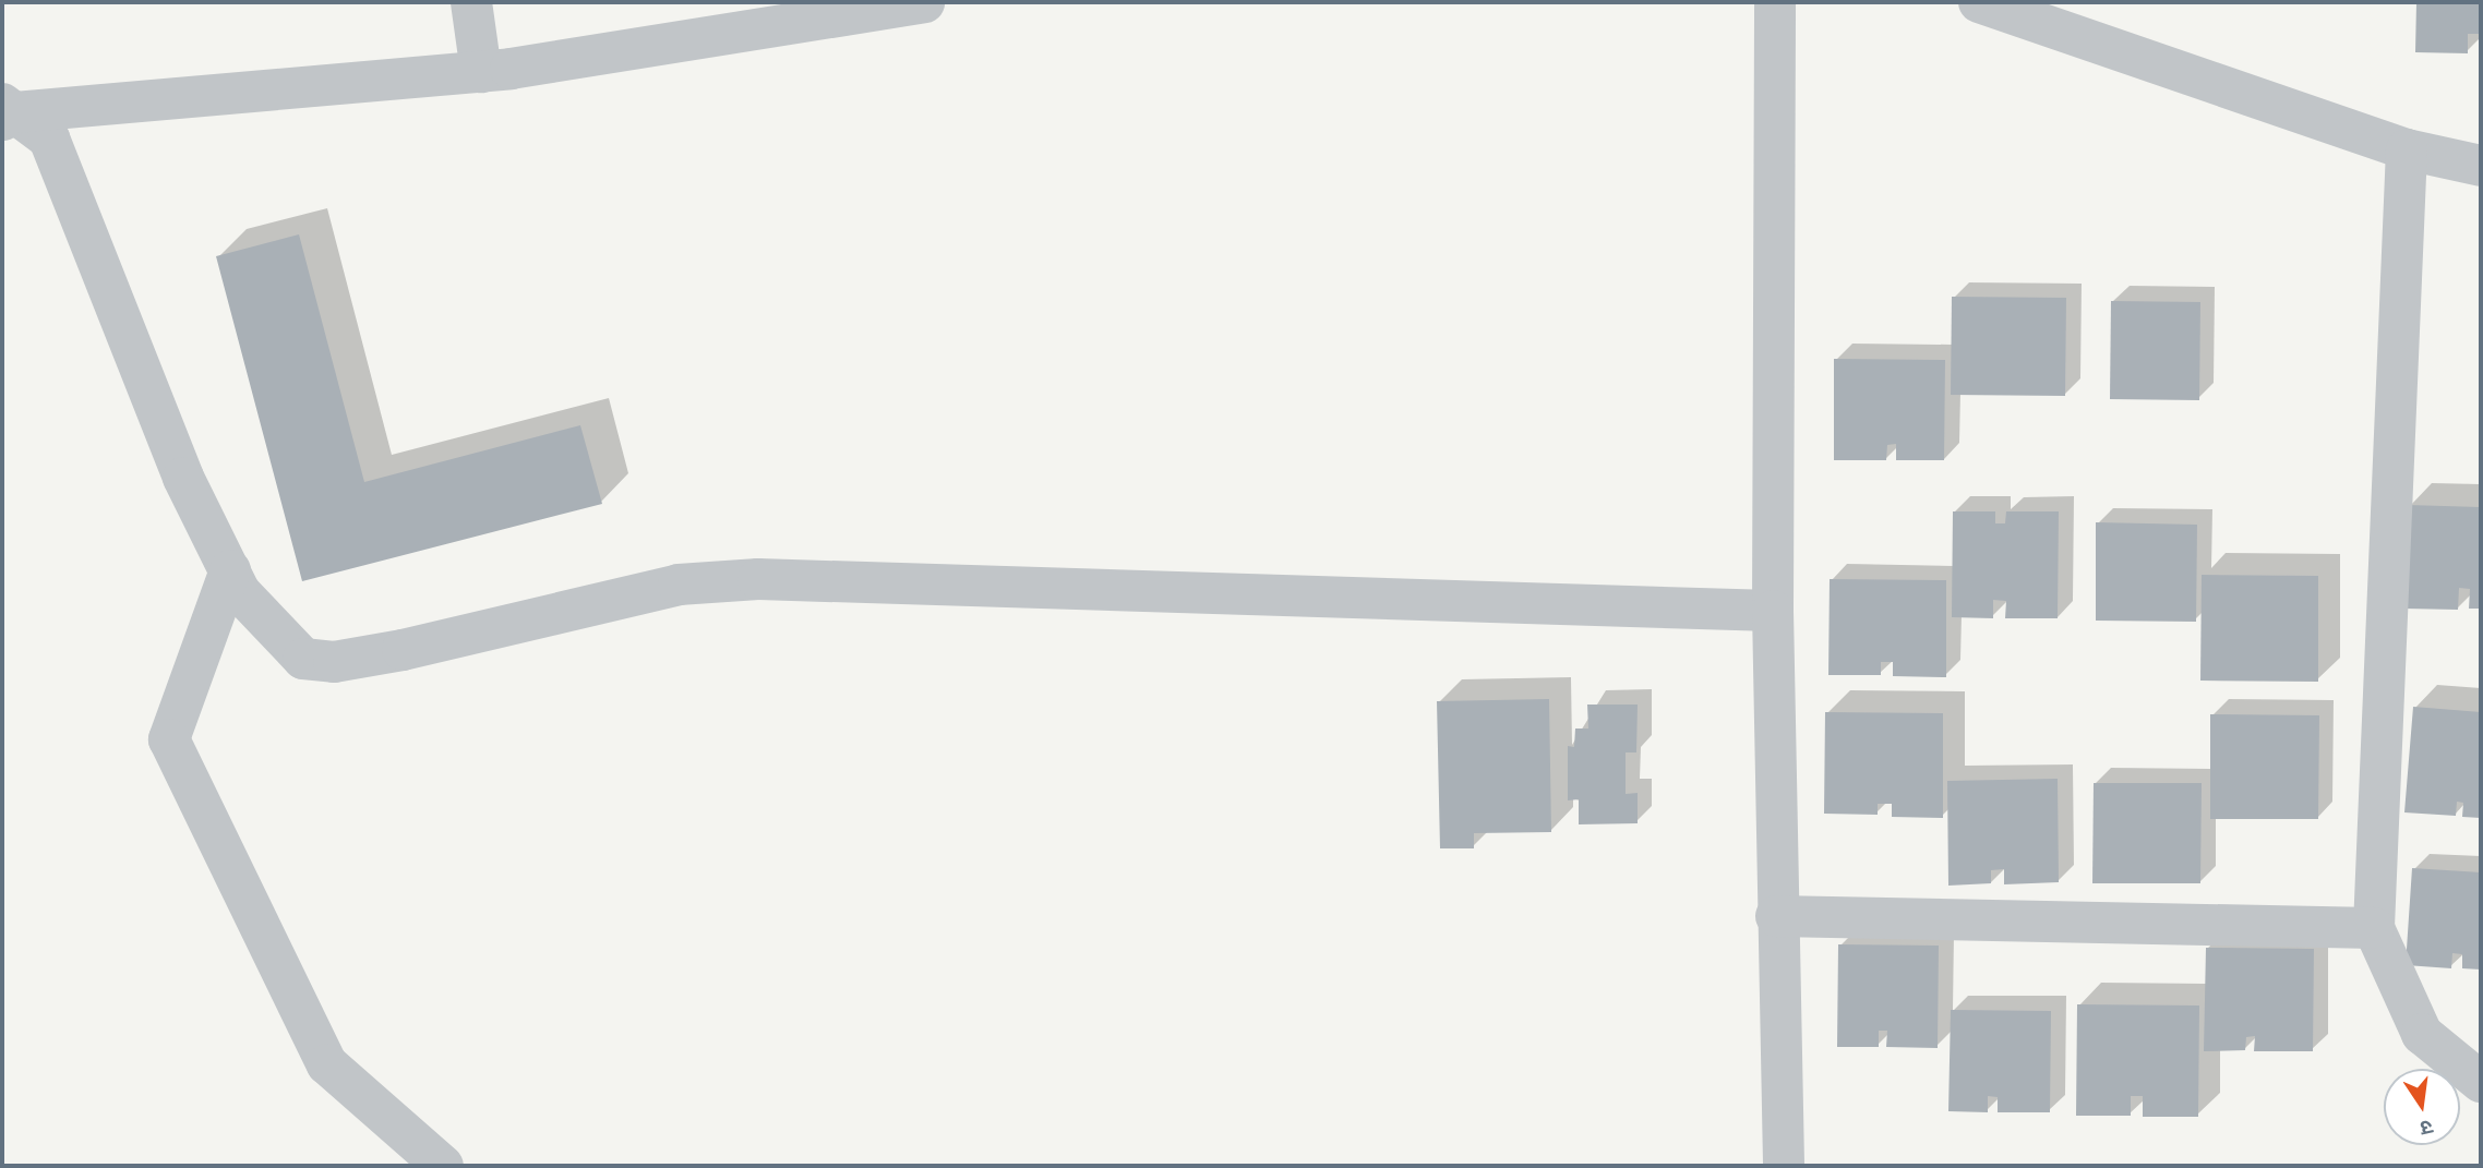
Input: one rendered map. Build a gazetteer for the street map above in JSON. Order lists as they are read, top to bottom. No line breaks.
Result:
{"north":"bottom"}
